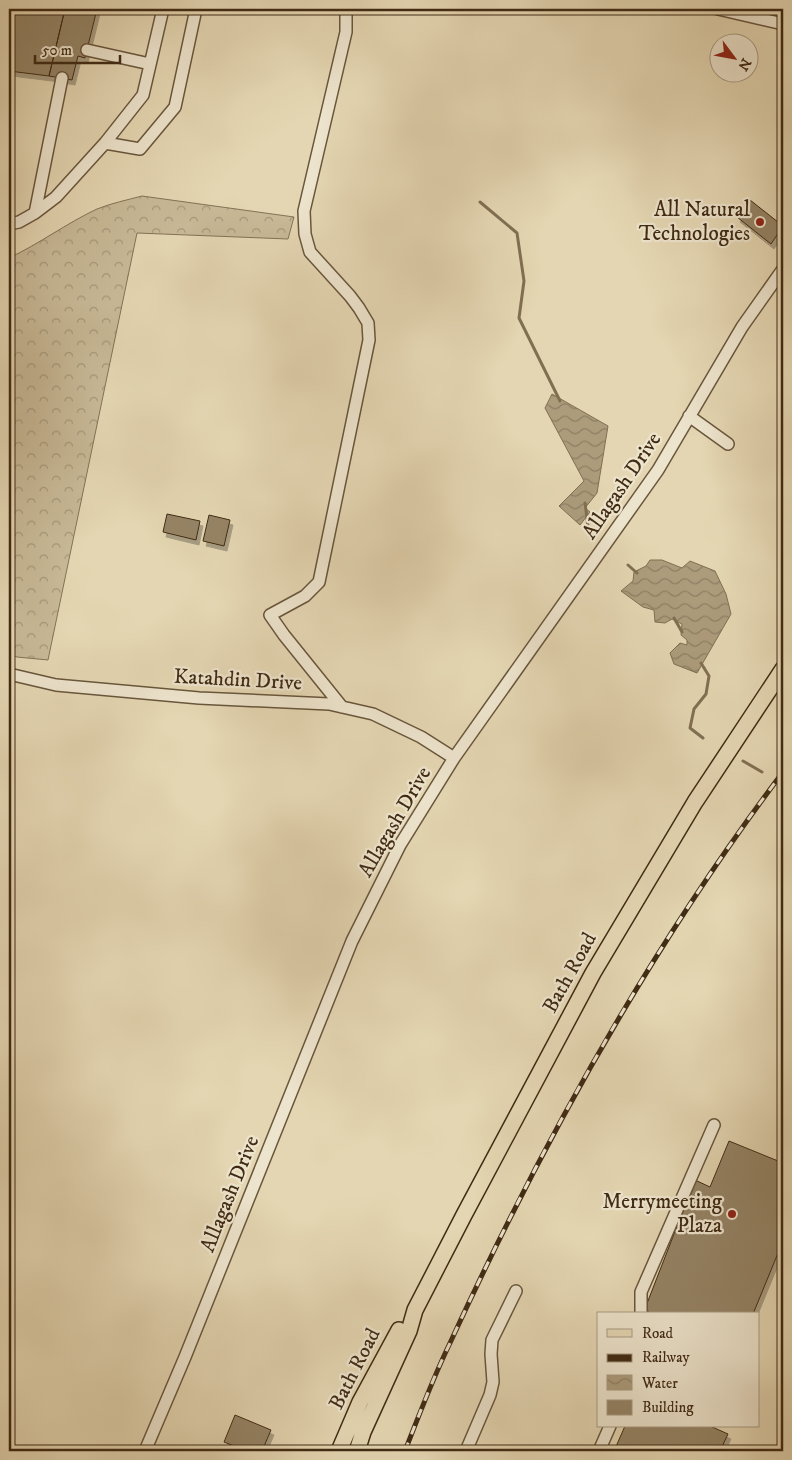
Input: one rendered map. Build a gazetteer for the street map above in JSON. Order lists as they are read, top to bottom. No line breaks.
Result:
{"streets":{"main road":["Bath Road"],"street":["Allagash Drive","Katahdin Drive"]},"crossings":[["Allagash Drive","Katahdin Drive"]],"places":["All Natural Technologies","Merrymeeting Plaza"],"legend":["Road","Railway","Water","Building"],"scale_bar":"50 m","north":"bottom right"}
